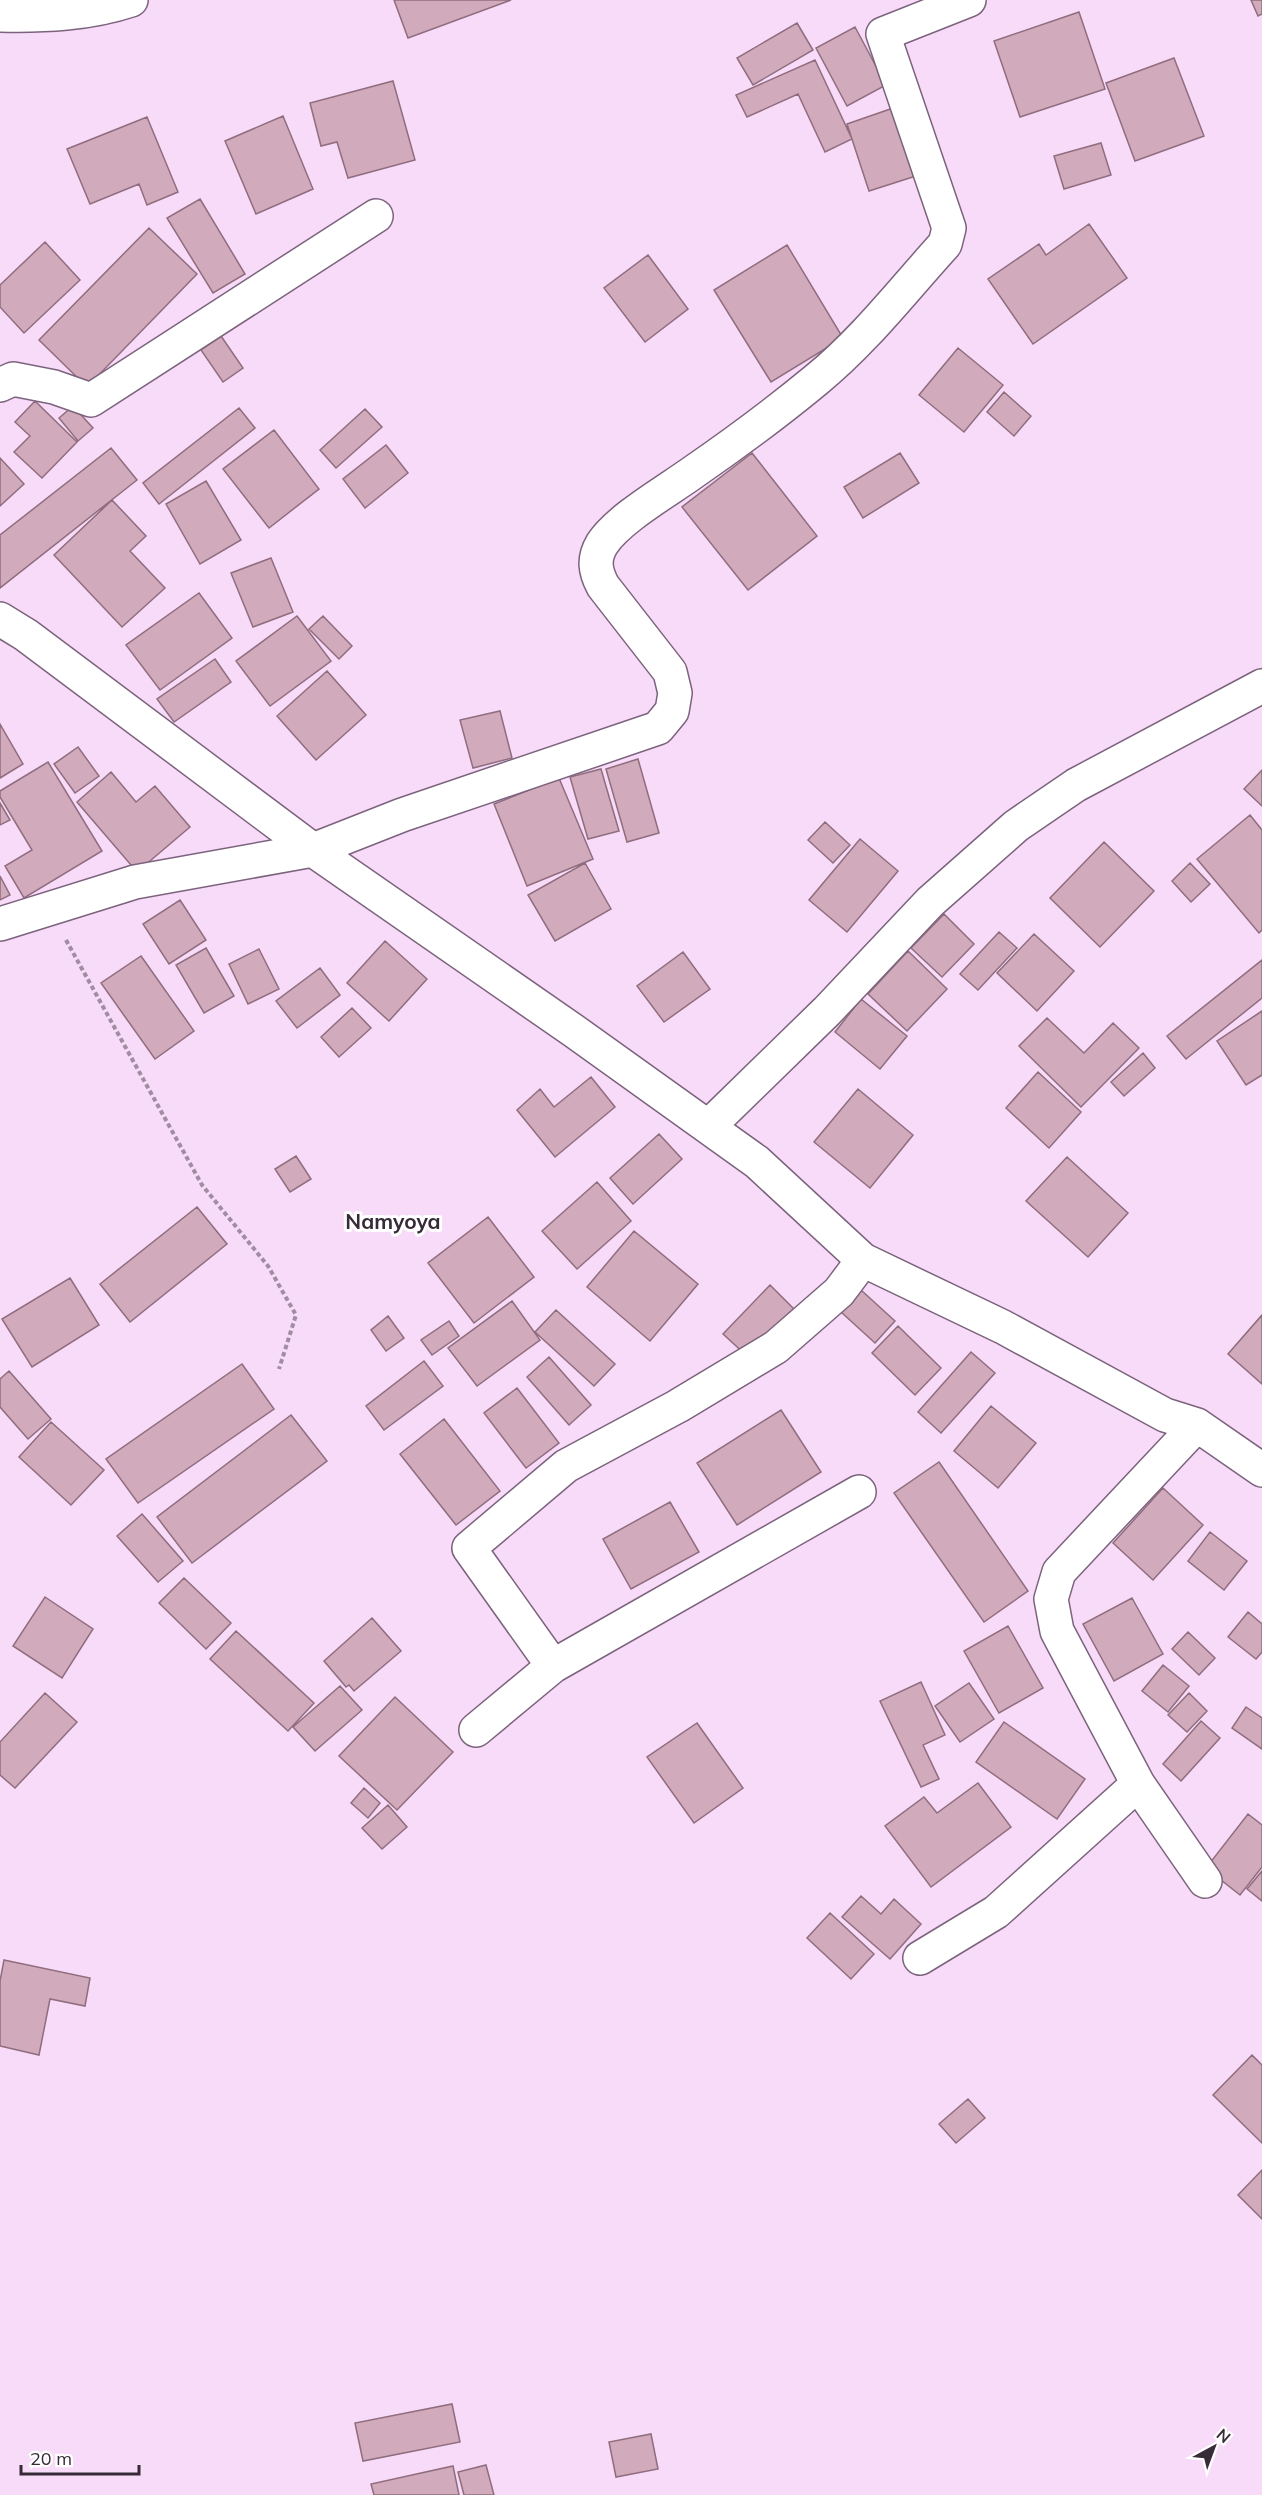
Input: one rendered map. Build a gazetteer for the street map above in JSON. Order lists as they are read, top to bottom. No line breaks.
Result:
{"districts":["Namyoya"],"scale_bar":"20 m","north":"top right"}
